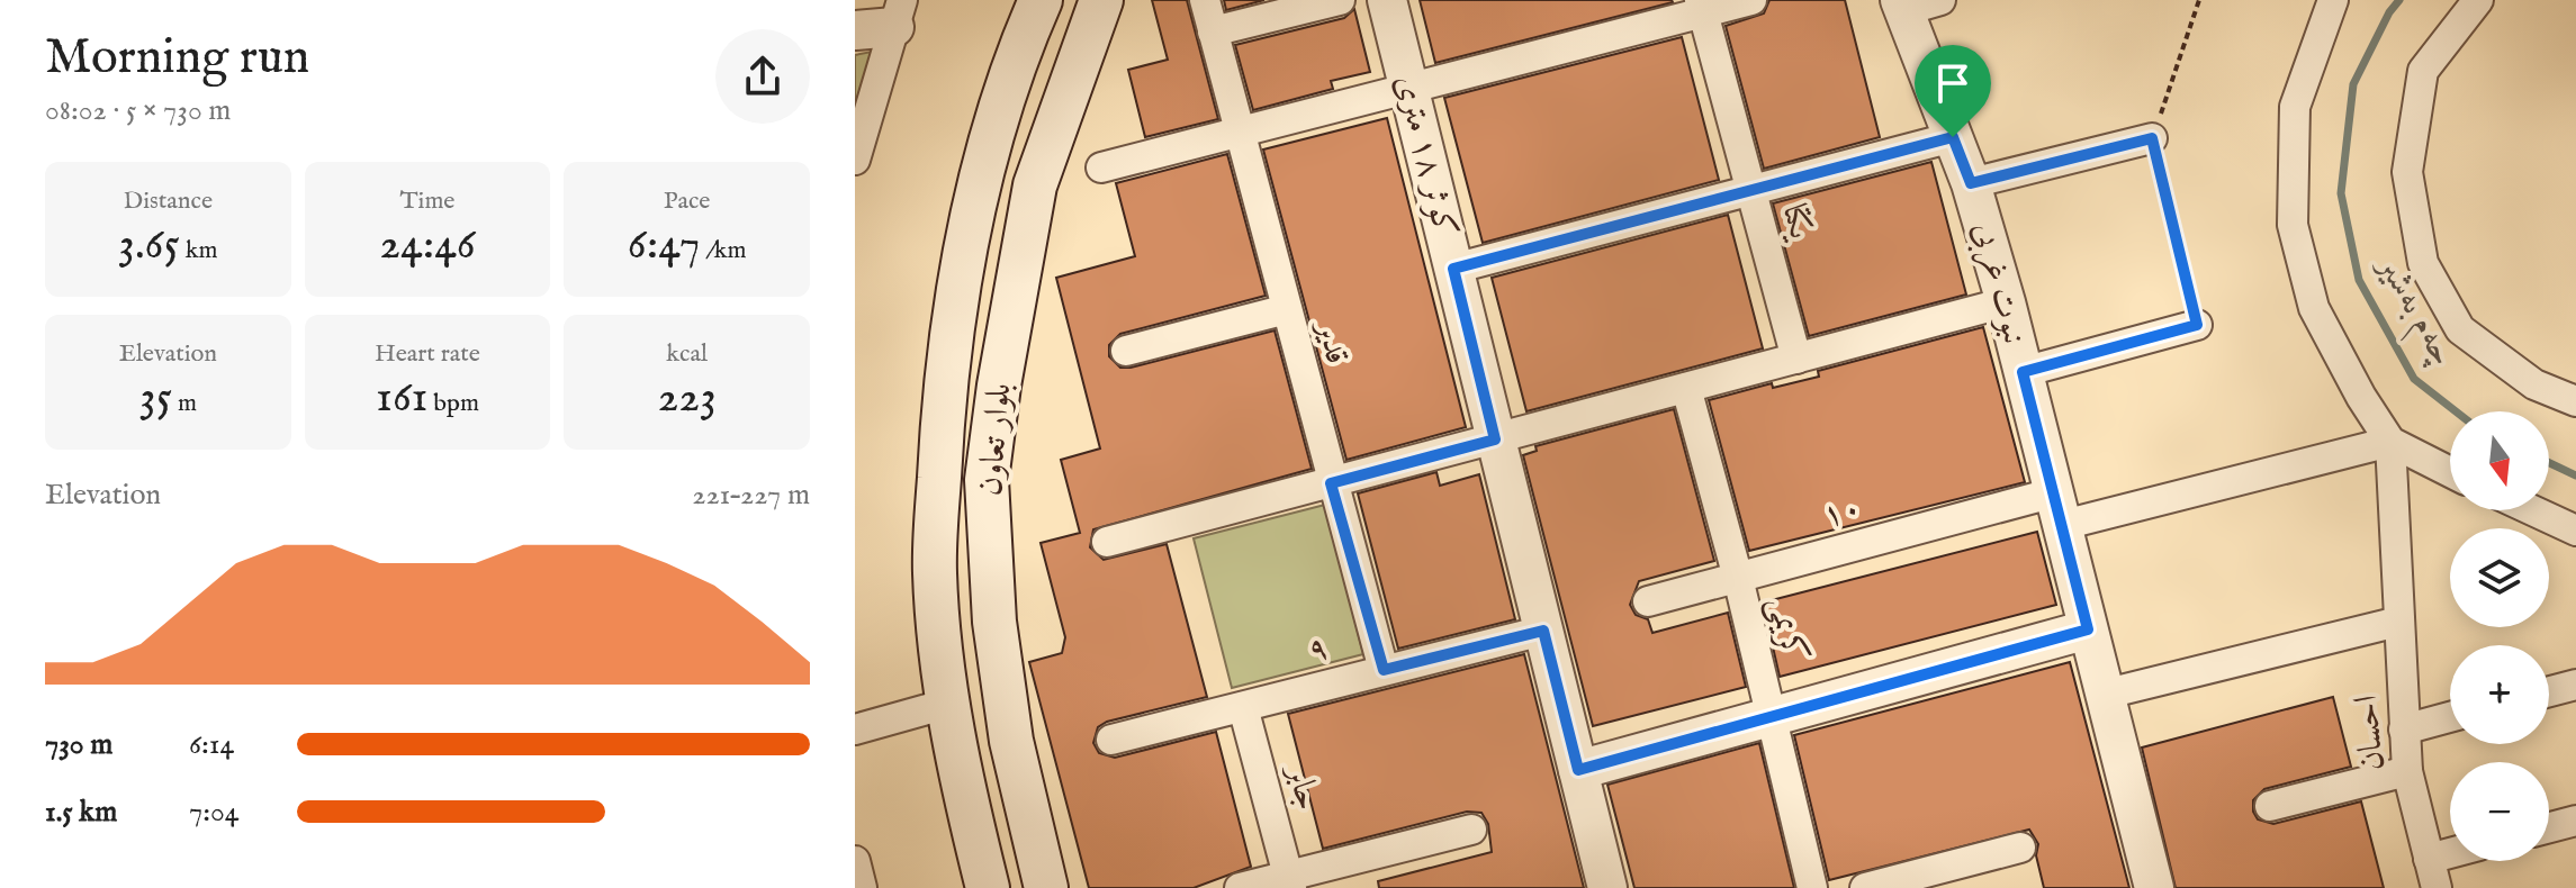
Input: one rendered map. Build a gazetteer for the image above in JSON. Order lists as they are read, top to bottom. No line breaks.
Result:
{"streets":{"main road":["بلوار تعاون"],"street":["کوثر ۱۸ متری","یکتا","نبوت غربی","قدیر","۱۰","کریمی","۹","احسان","جابر"]},"crossings":[["کوثر ۱۸ متری","۹"],["نبوت غربی","۱۰"],["قدیر","۹"],["۱۰","کریمی"],["۱۰","احسان"],["۹","جابر"]],"water":["چەم بەشیر"],"north":"bottom","page":{"heading":["Morning run","08:02 · 5 × 730 m"],"stats":[["Distance","3.65 km"],["Time","24:46"],["Pace","6:47 /km"],["Elevation","35 m"],["Heart rate","161 bpm"],["kcal","223"]],"map_buttons":["+","−"],"chart":["Elevation","221–227 m"],"list":[{"name":"730 m","note":"6:14"},{"name":"1.5 km","note":"7:04"}]}}
